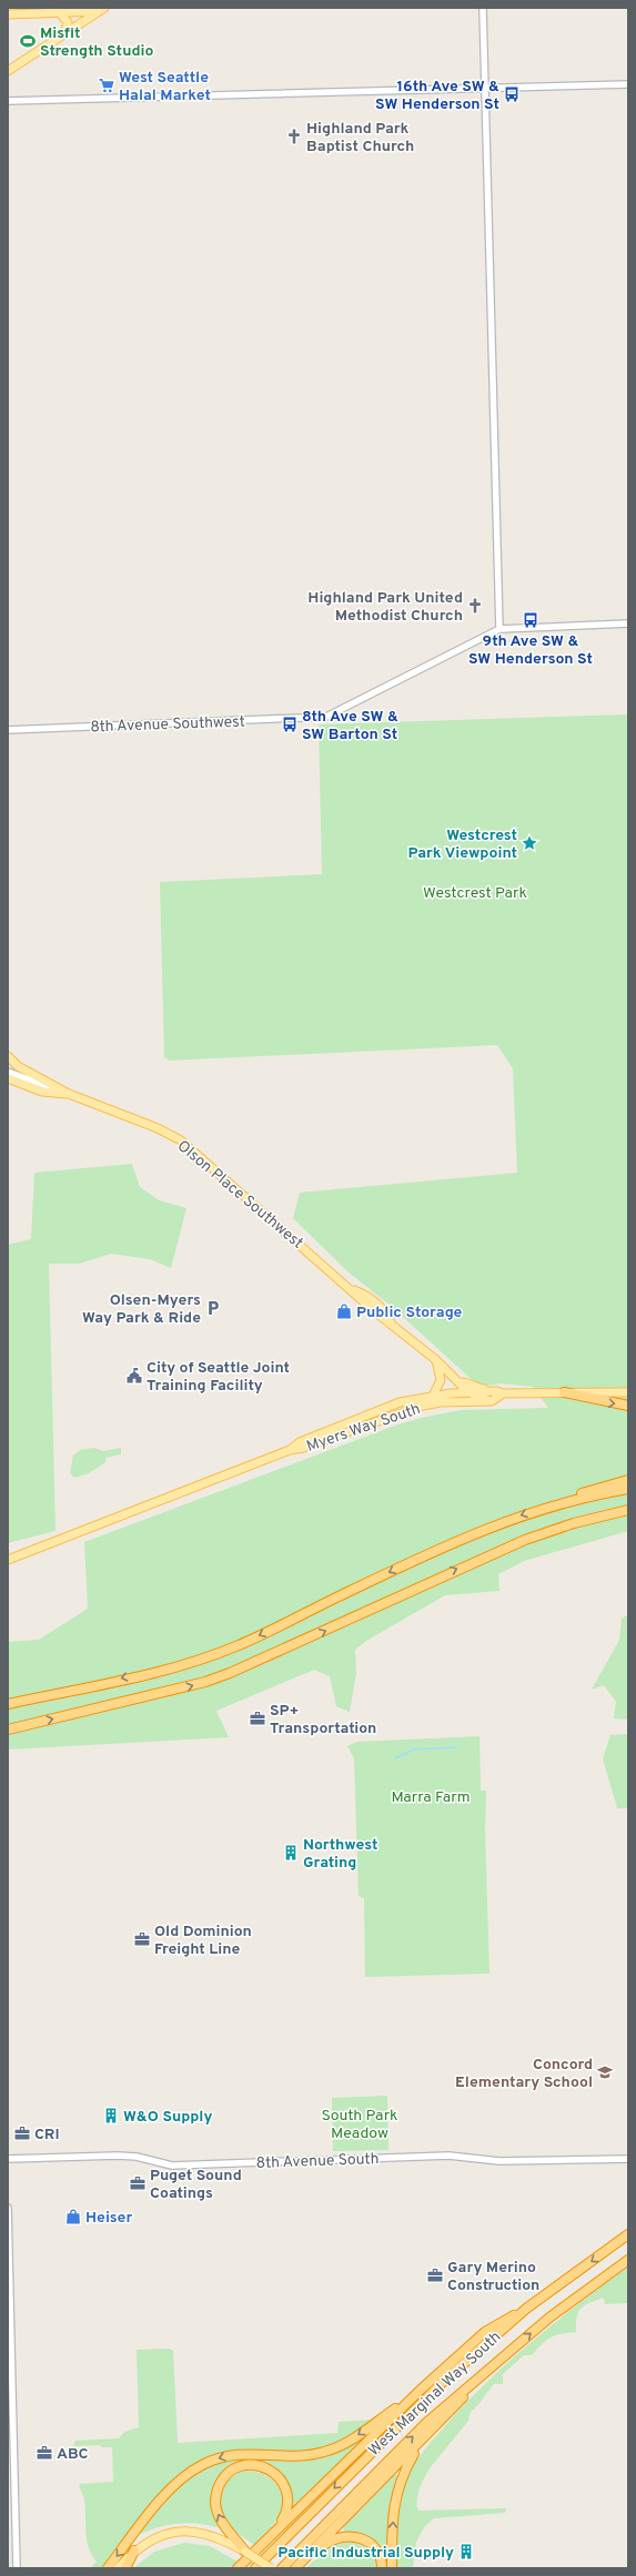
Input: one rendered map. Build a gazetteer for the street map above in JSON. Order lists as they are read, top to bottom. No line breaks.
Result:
{"streets":{"highway":["West Marginal Way South"],"main road":["Olson Place Southwest","Myers Way South"],"street":["8th Avenue Southwest","8th Avenue South"]},"crossings":[["Olson Place Southwest","Myers Way South"]],"parks":["Westcrest Park","Marra Farm","South Park Meadow"],"places":{"sports":["Misfit Strength Studio"],"supermarket":["West Seattle Halal Market"],"bus stop":["16th Ave SW & SW Henderson St","9th Ave SW & SW Henderson St","8th Ave SW & SW Barton St"],"church":["Highland Park Baptist Church","Highland Park United Methodist Church"],"place":["Westcrest Park Viewpoint"],"parking":["Olsen-Myers Way Park & Ride"],"shop":["Public Storage","Heiser"],"public building":["City of Seattle Joint Training Facility"],"office":["SP+ Transportation","Old Dominion Freight Line","CRI","Puget Sound Coatings","Gary Merino Construction","ABC"],"building":["Northwest Grating","W&O Supply","Pacific Industrial Supply"],"school or university":["Concord Elementary School"]}}
